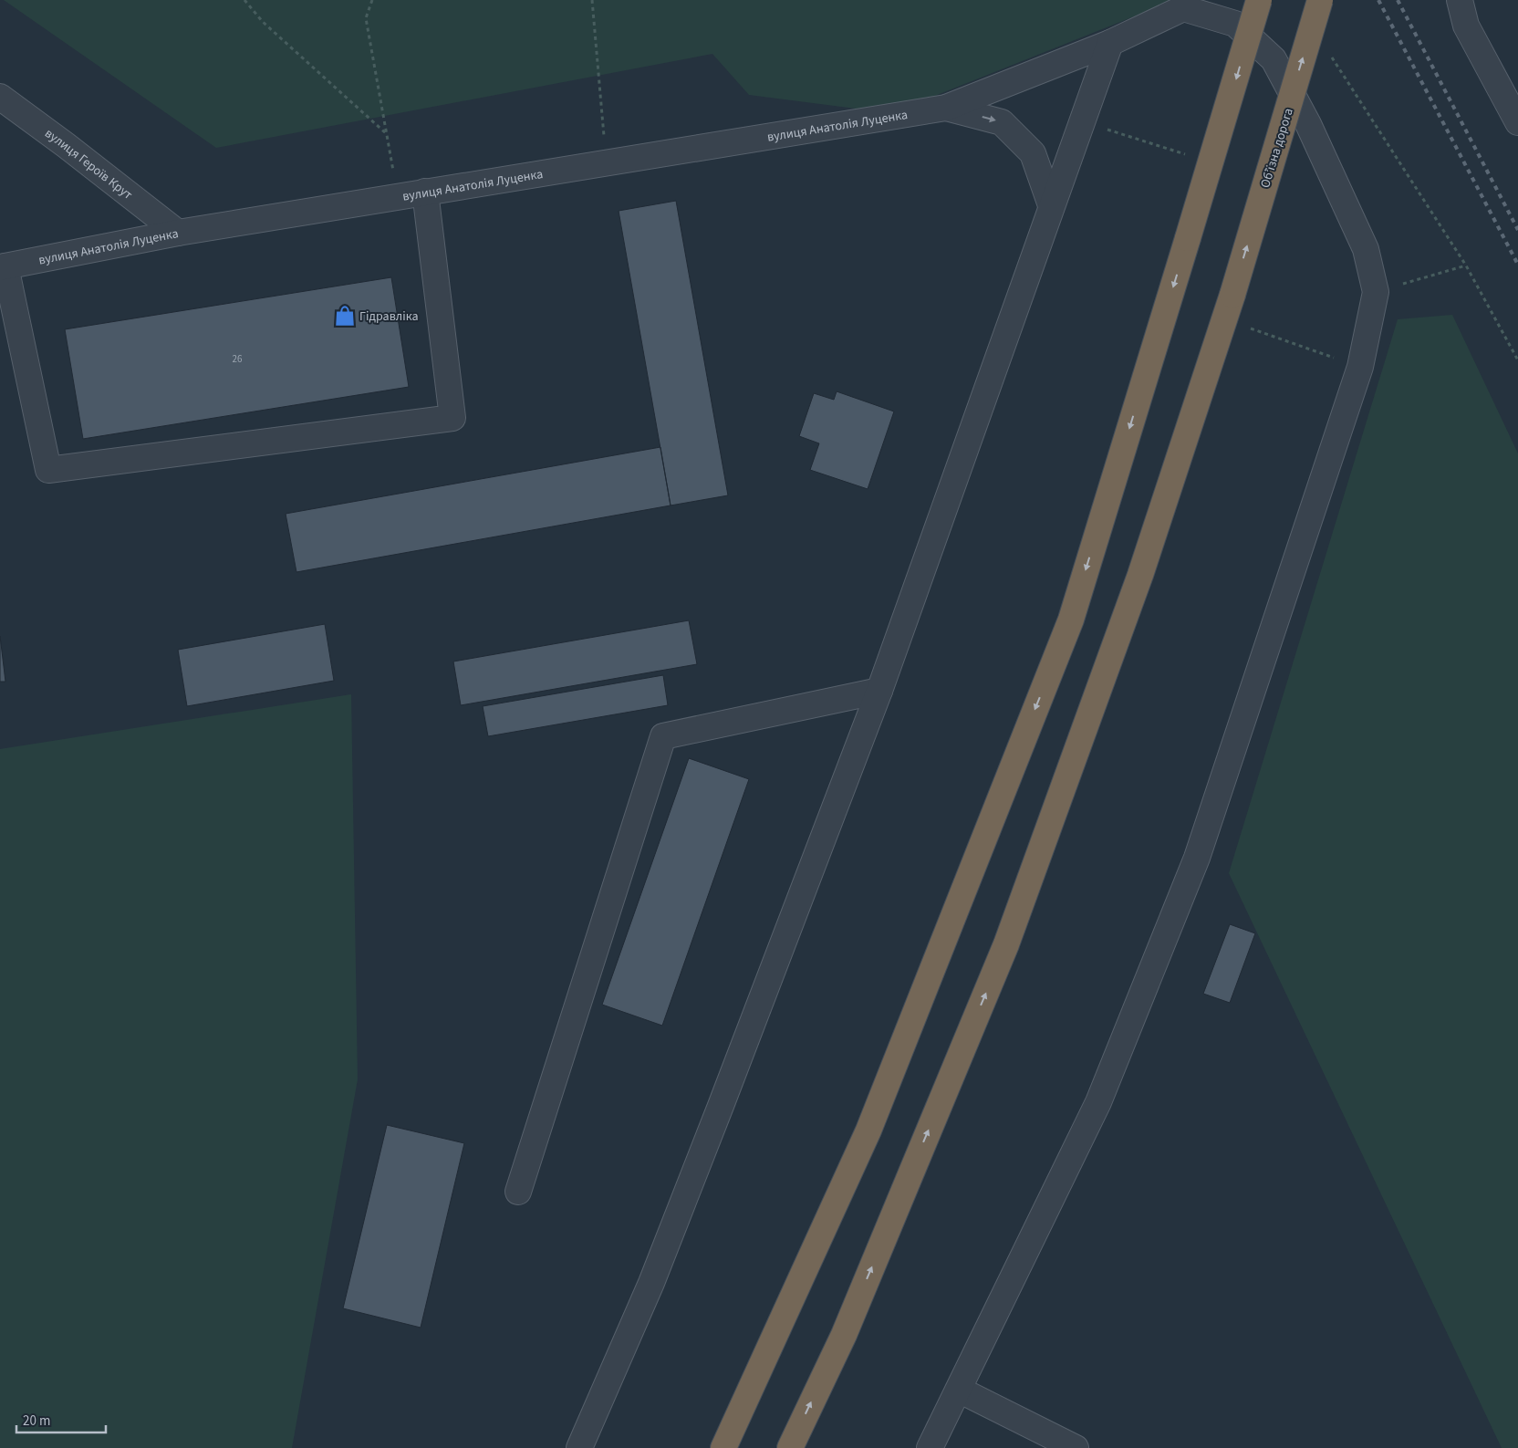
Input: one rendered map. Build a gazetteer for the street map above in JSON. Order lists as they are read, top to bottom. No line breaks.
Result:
{"streets":{"highway":["Обʼїзна дорога"],"street":["вулиця Анатолія Луценка","вулиця Героїв Крут"]},"crossings":[["вулиця Анатолія Луценка","вулиця Героїв Крут"]],"places":{"shop":["Гідравліка"]},"house_numbers":["26"],"scale_bar":"20 m"}
